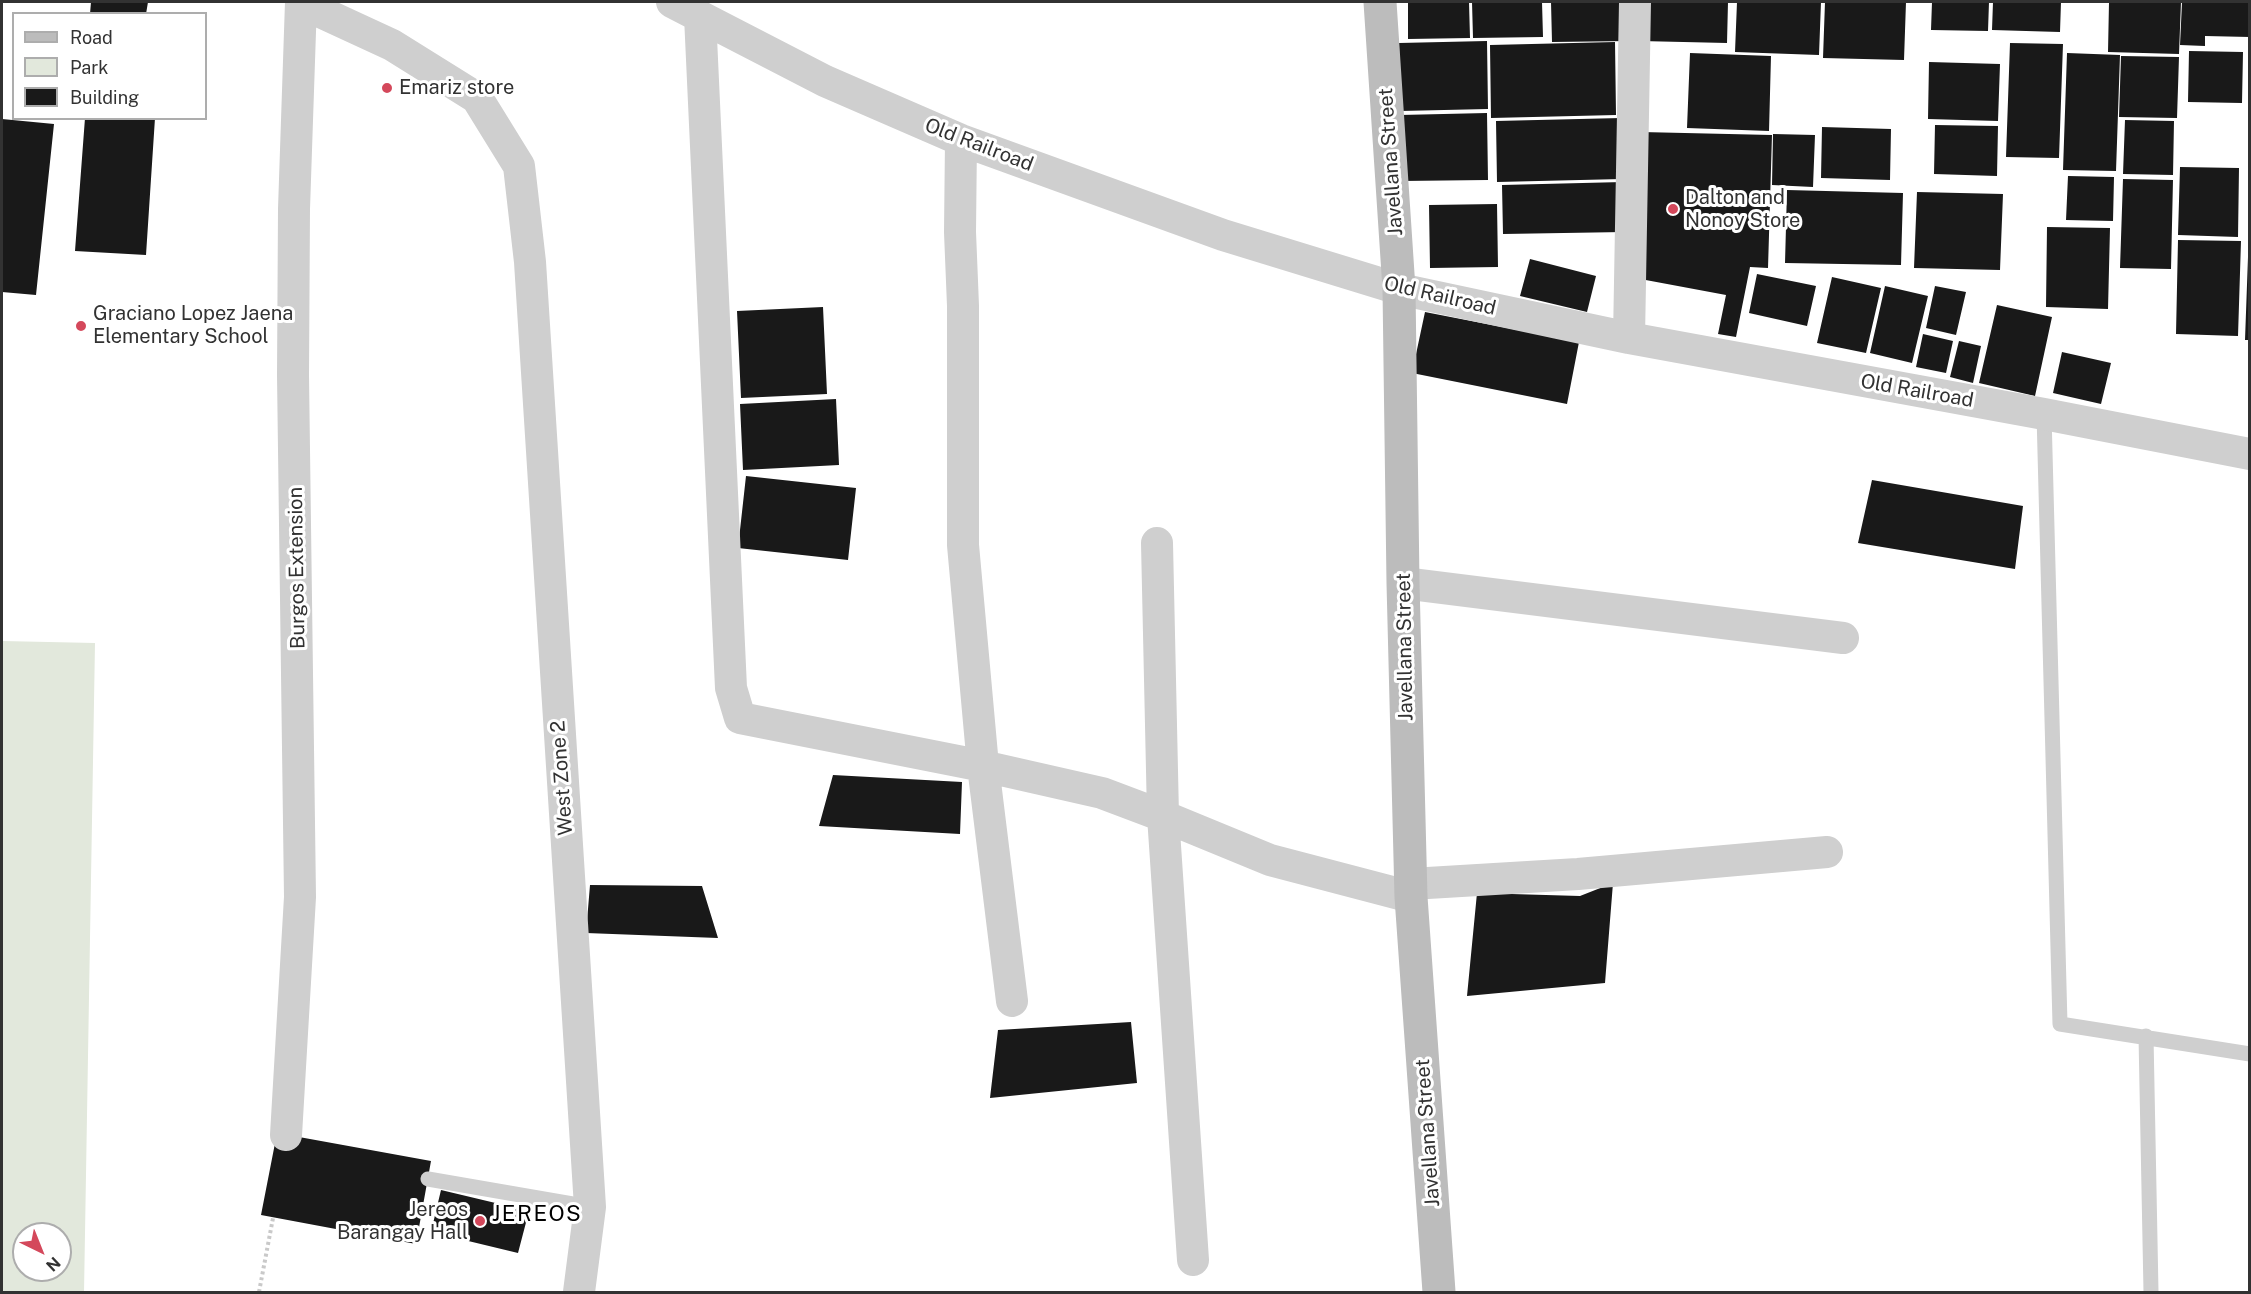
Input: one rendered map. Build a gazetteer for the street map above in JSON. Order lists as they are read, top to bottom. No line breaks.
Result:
{"streets":{"street":["Old Railroad","Javellana Street","Burgos Extension","West Zone 2"]},"crossings":[["Old Railroad","Javellana Street"],["Burgos Extension","West Zone 2"]],"districts":["JEREOS"],"places":["Emariz store","Dalton and Nonoy Store","Graciano Lopez Jaena Elementary School","Jereos Barangay Hall"],"legend":["Road","Park","Building"],"north":"bottom right"}
